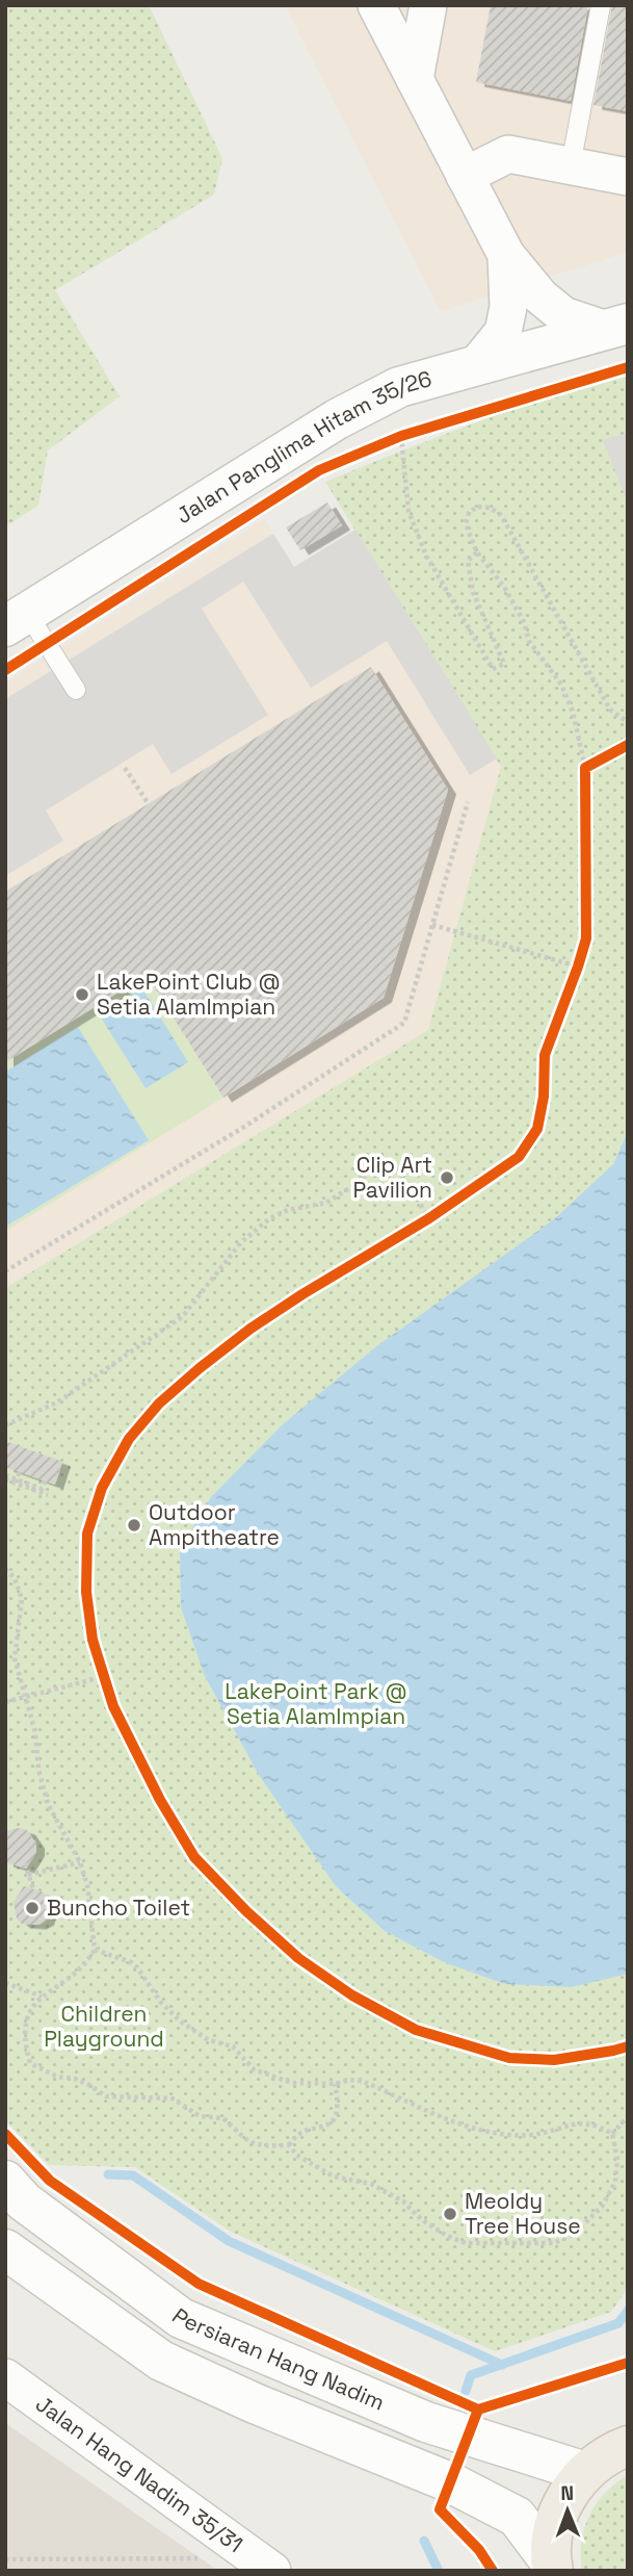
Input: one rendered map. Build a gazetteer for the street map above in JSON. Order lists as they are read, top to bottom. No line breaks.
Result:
{"streets":{"street":["Jalan Panglima Hitam 35/26","Persiaran Hang Nadim","Jalan Hang Nadim 35/31"]},"parks":["LakePoint Park @ Setia AlamImpian","Children Playground"],"places":["LakePoint Club @ Setia AlamImpian","Clip Art Pavilion","Outdoor Ampitheatre","Buncho Toilet","Meoldy Tree House"],"north":"top"}
